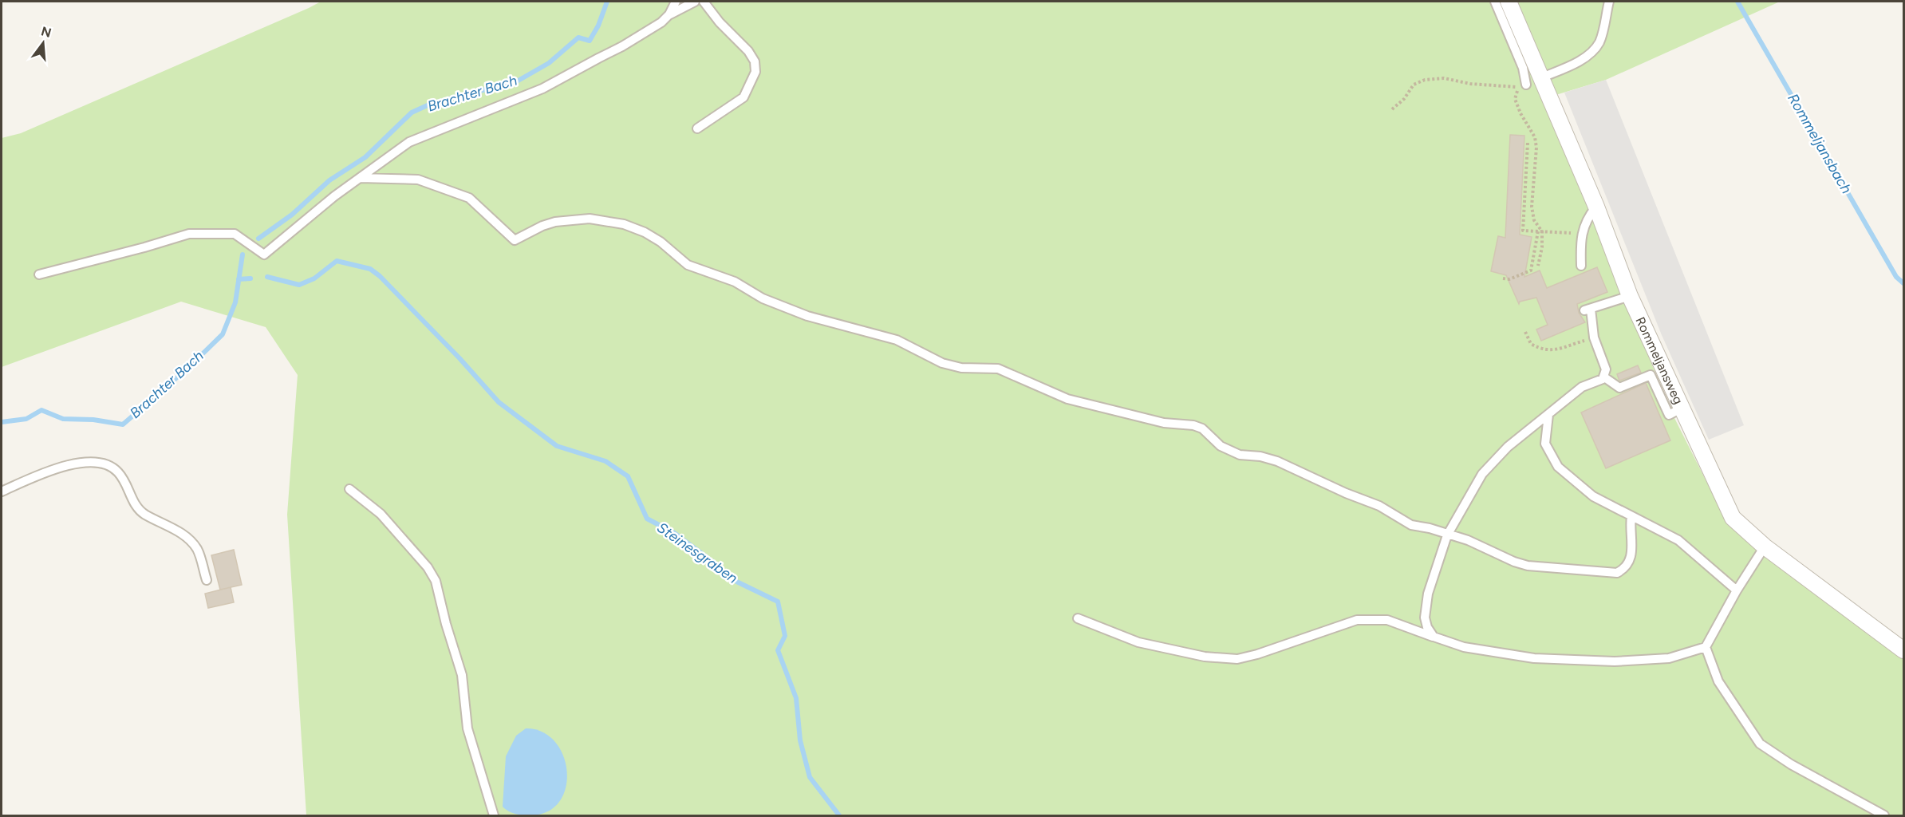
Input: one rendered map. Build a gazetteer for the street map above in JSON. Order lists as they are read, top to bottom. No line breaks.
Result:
{"streets":{"street":["Rommeljansweg"]},"water":["Brachter Bach","Rommeljansbach","Steinesgraben"],"north":"top"}
